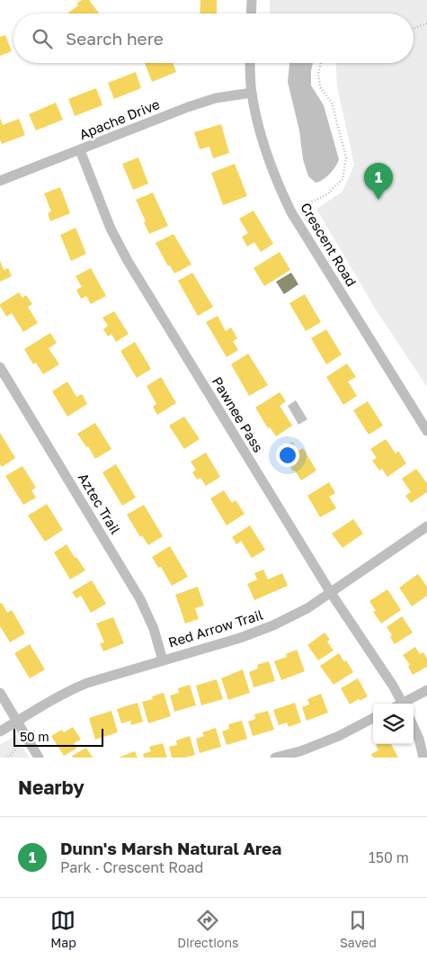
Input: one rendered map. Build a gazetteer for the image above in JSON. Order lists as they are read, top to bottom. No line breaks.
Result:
{"streets":{"street":["Apache Drive","Crescent Road","Pawnee Pass","Aztec Trail","Red Arrow Trail"]},"crossings":[["Apache Drive","Crescent Road"],["Apache Drive","Pawnee Pass"],["Pawnee Pass","Red Arrow Trail"],["Aztec Trail","Red Arrow Trail"]],"scale_bar":"50 m","page":{"search":"Search here","pins":"1","scale":"50 m","heading":"Nearby","list":[{"mark":"1","name":"Dunn's Marsh Natural Area","note":"Park · Crescent Road","value":"150 m"}],"nav":["Map","Directions","Saved"]}}
